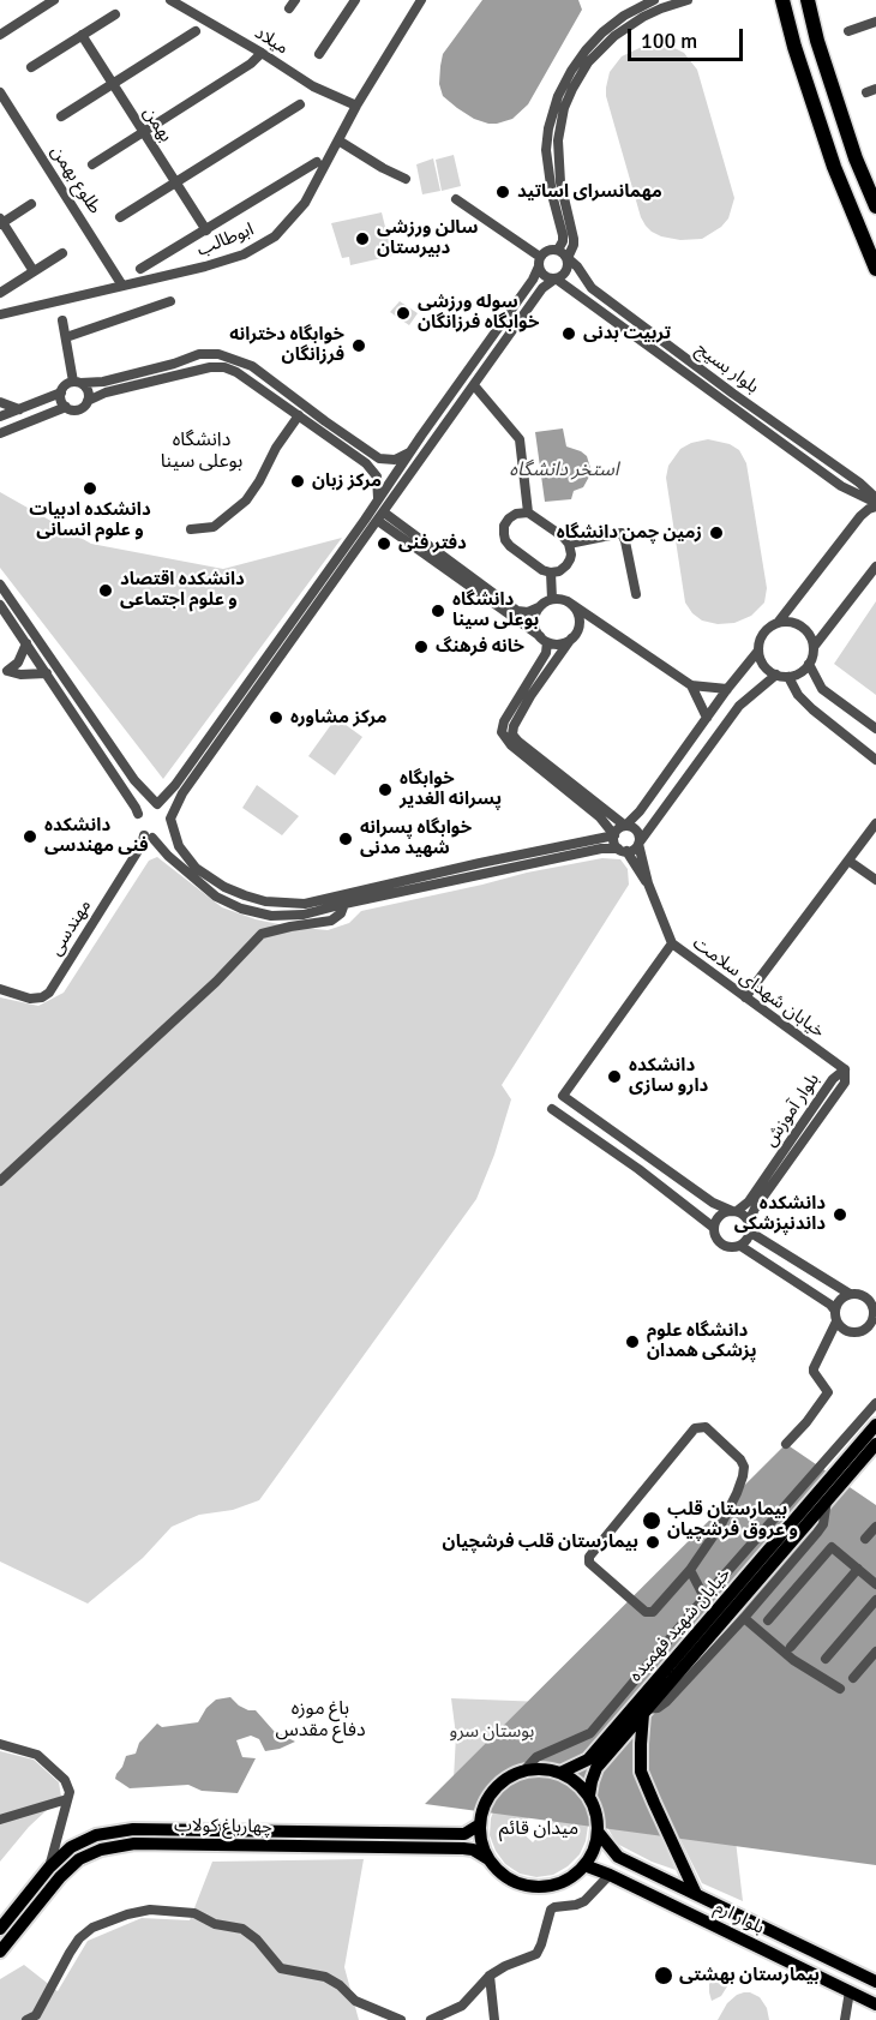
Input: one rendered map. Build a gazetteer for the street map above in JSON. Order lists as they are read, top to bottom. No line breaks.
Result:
{"streets":{"main road":["خیابان شهید فهمیده","چهارباغ کولاب","بلوار ارم"],"street":["میلاد","بهمن","طلوع بهمن","ابوطالب","بلوار بسیج","مهندسی","خیابان شهدای سلامت","بلوار آموزش"]},"crossings":[["میلاد","ابوطالب"],["طلوع بهمن","ابوطالب"],["خیابان شهدای سلامت","بلوار آموزش"],["خیابان شهید فهمیده","چهارباغ کولاب"],["خیابان شهید فهمیده","بلوار ارم"],["چهارباغ کولاب","بلوار ارم"]],"districts":["دانشگاه بوعلی سینا","باغ موزه دفاع مقدس","میدان قائم"],"water":["استخر دانشگاه"],"parks":["بوستان سرو"],"places":["مهمانسرای اساتید","سالن ورزشی دبیرستان","سوله ورزشی خوابگاه فرزانگان","تربیت بدنی","خوابگاه دخترانه فرزانگان","مرکز زبان","دانشکده ادبیات و علوم انسانی","زمین چمن دانشگاه","دفتر فنی","دانشکده اقتصاد و علوم اجتماعی","دانشگاه بوعلی سینا","خانه فرهنگ","مرکز مشاوره","خوابگاه پسرانه الغدیر","دانشکده فنی مهندسی","خوابگاه پسرانه شهید مدنی","دانشکده دارو سازی","دانشکده داندنپزشکی","دانشگاه علوم پزشکی همدان","بیمارستان قلب و عروق فرشچیان","بیمارستان قلب فرشچیان","بیمارستان بهشتی"],"scale_bar":"100 m"}
